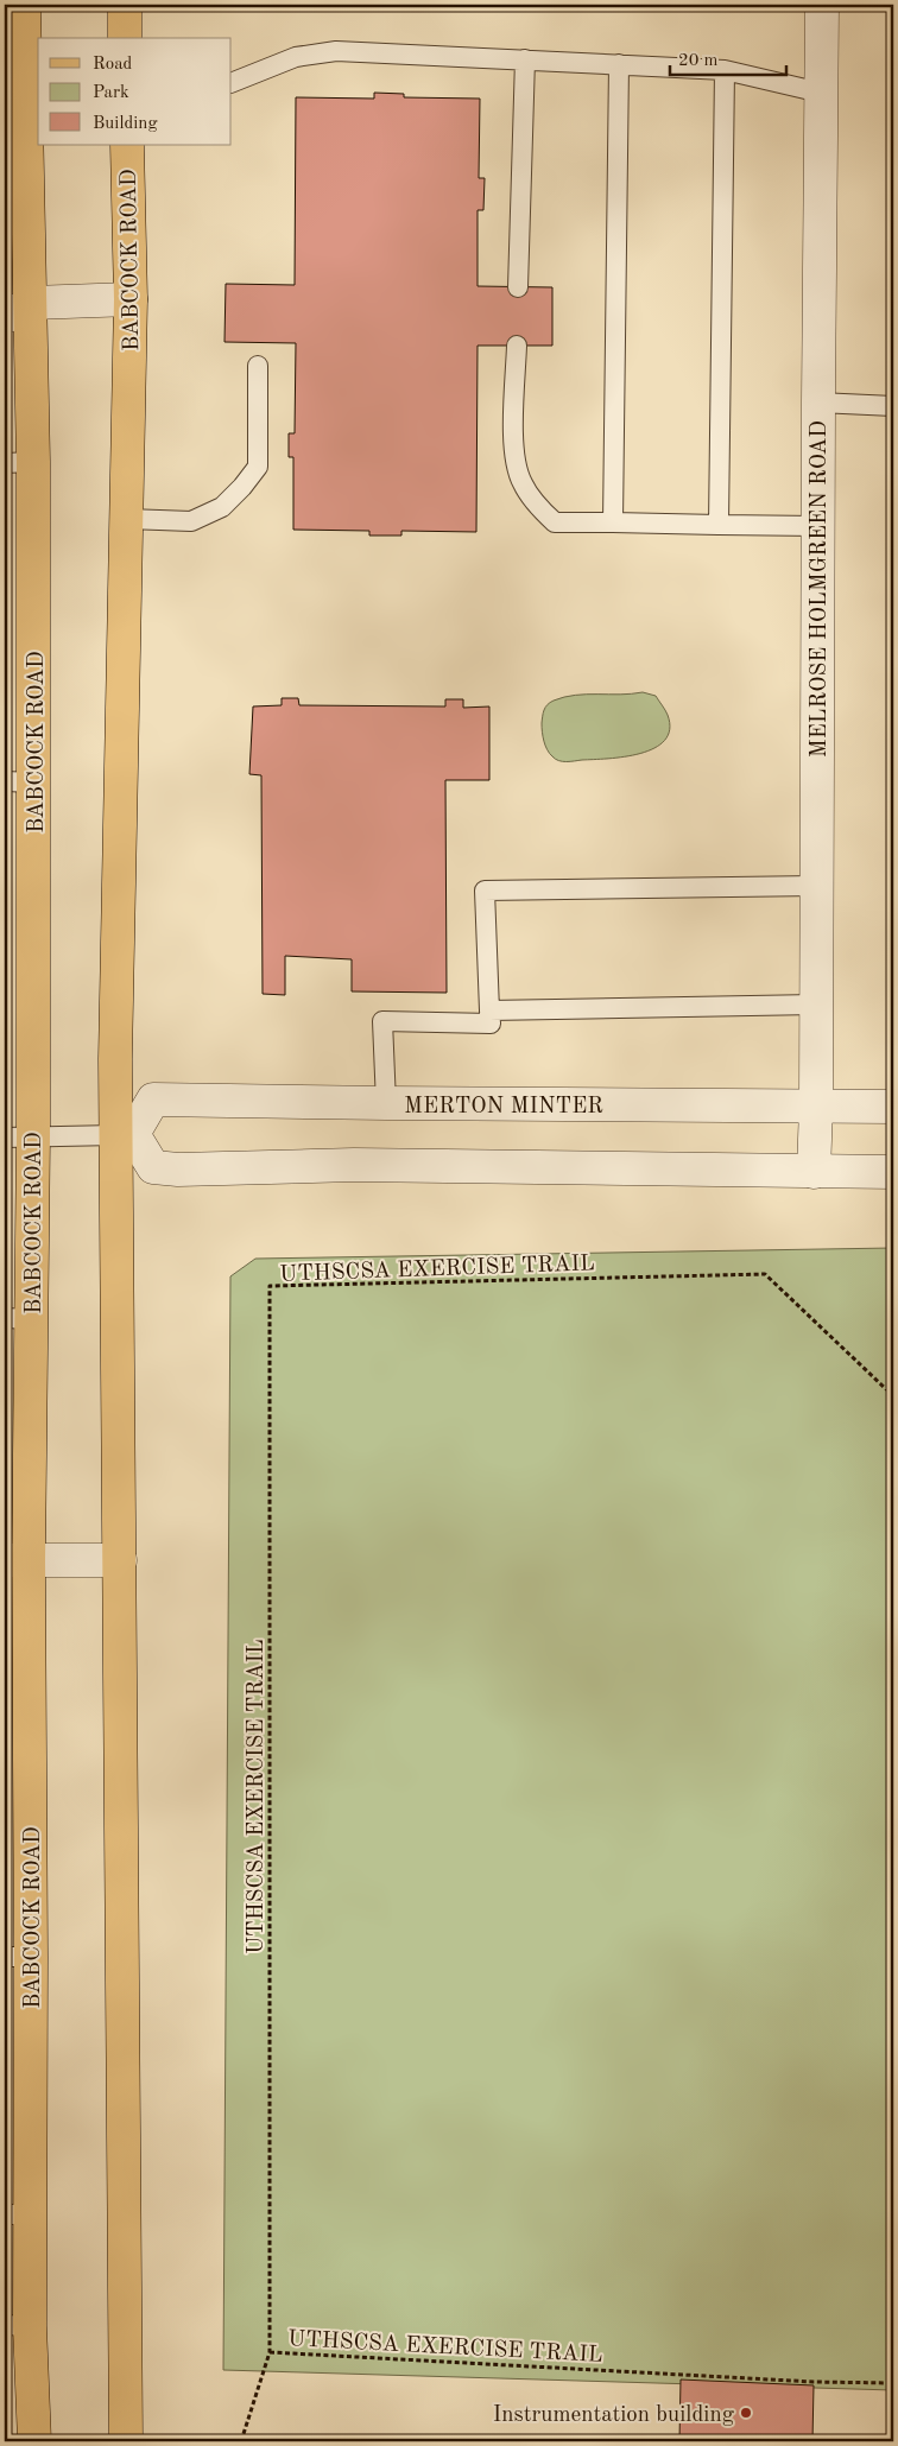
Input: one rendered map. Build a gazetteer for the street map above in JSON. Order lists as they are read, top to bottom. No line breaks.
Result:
{"streets":{"main road":["BABCOCK ROAD"],"street":["MELROSE HOLMGREEN ROAD","MERTON MINTER"],"path":["UTHSCSA EXERCISE TRAIL"]},"crossings":[["BABCOCK ROAD","MERTON MINTER"],["MELROSE HOLMGREEN ROAD","MERTON MINTER"]],"places":["Instrumentation building"],"legend":["Road","Park","Building"],"scale_bar":"20 m"}
